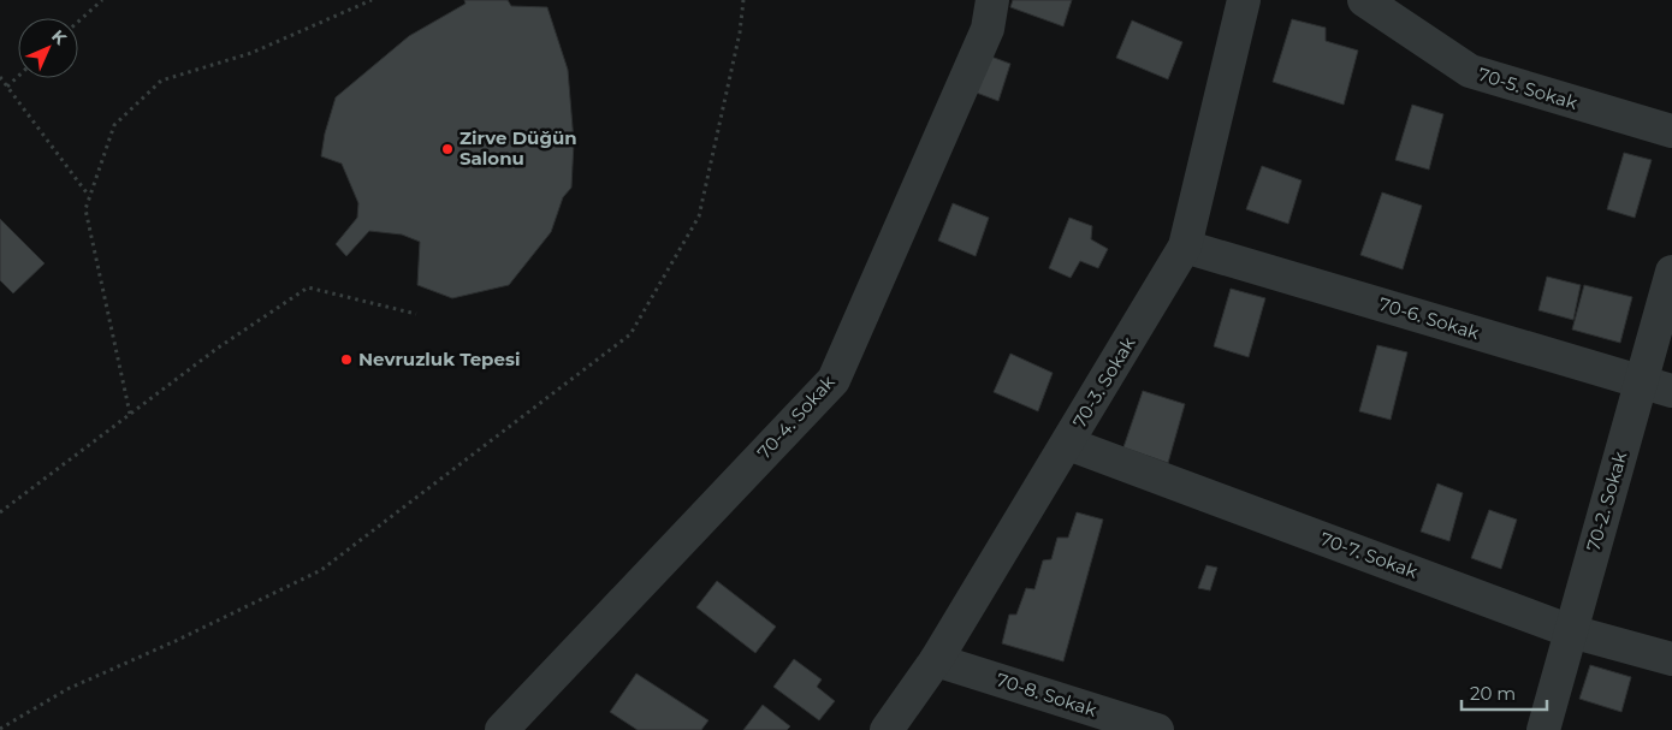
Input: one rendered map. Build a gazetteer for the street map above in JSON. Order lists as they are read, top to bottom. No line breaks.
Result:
{"streets":{"street":["70-5. Sokak","70-6. Sokak","70-3. Sokak","70-4. Sokak","70-2. Sokak","70-7. Sokak","70-8. Sokak"]},"crossings":[["70-6. Sokak","70-3. Sokak"],["70-6. Sokak","70-2. Sokak"],["70-3. Sokak","70-7. Sokak"],["70-3. Sokak","70-8. Sokak"],["70-2. Sokak","70-7. Sokak"]],"places":["Zirve Düğün Salonu","Nevruzluk Tepesi"],"scale_bar":"20 m","north":"top right"}
